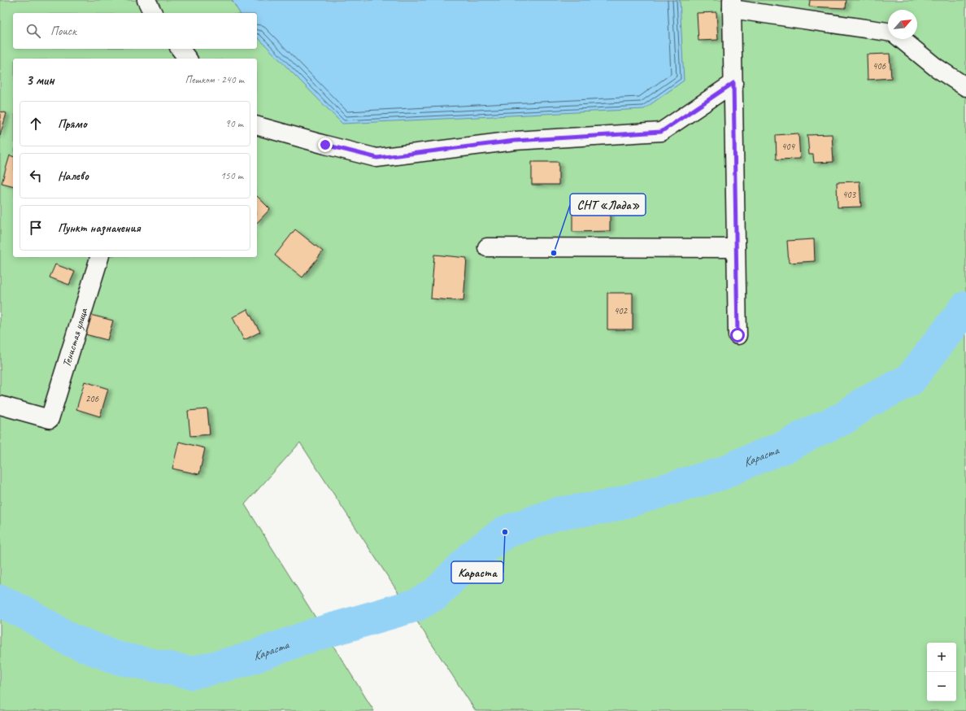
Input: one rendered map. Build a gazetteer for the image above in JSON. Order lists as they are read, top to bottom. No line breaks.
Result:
{"streets":{"street":["Тенистая улица"]},"water":["Караста"],"places":["СНТ «Лада»","Караста"],"house_numbers":["406","404","403","402","206"],"north":"top right","page":{"search":"Поиск","heading":["3 мин","Пешком · 240 m"],"list":[["Прямо","90 m"],["Налево","150 m"],"Пункт назначения"],"map_buttons":["+","−"]}}
